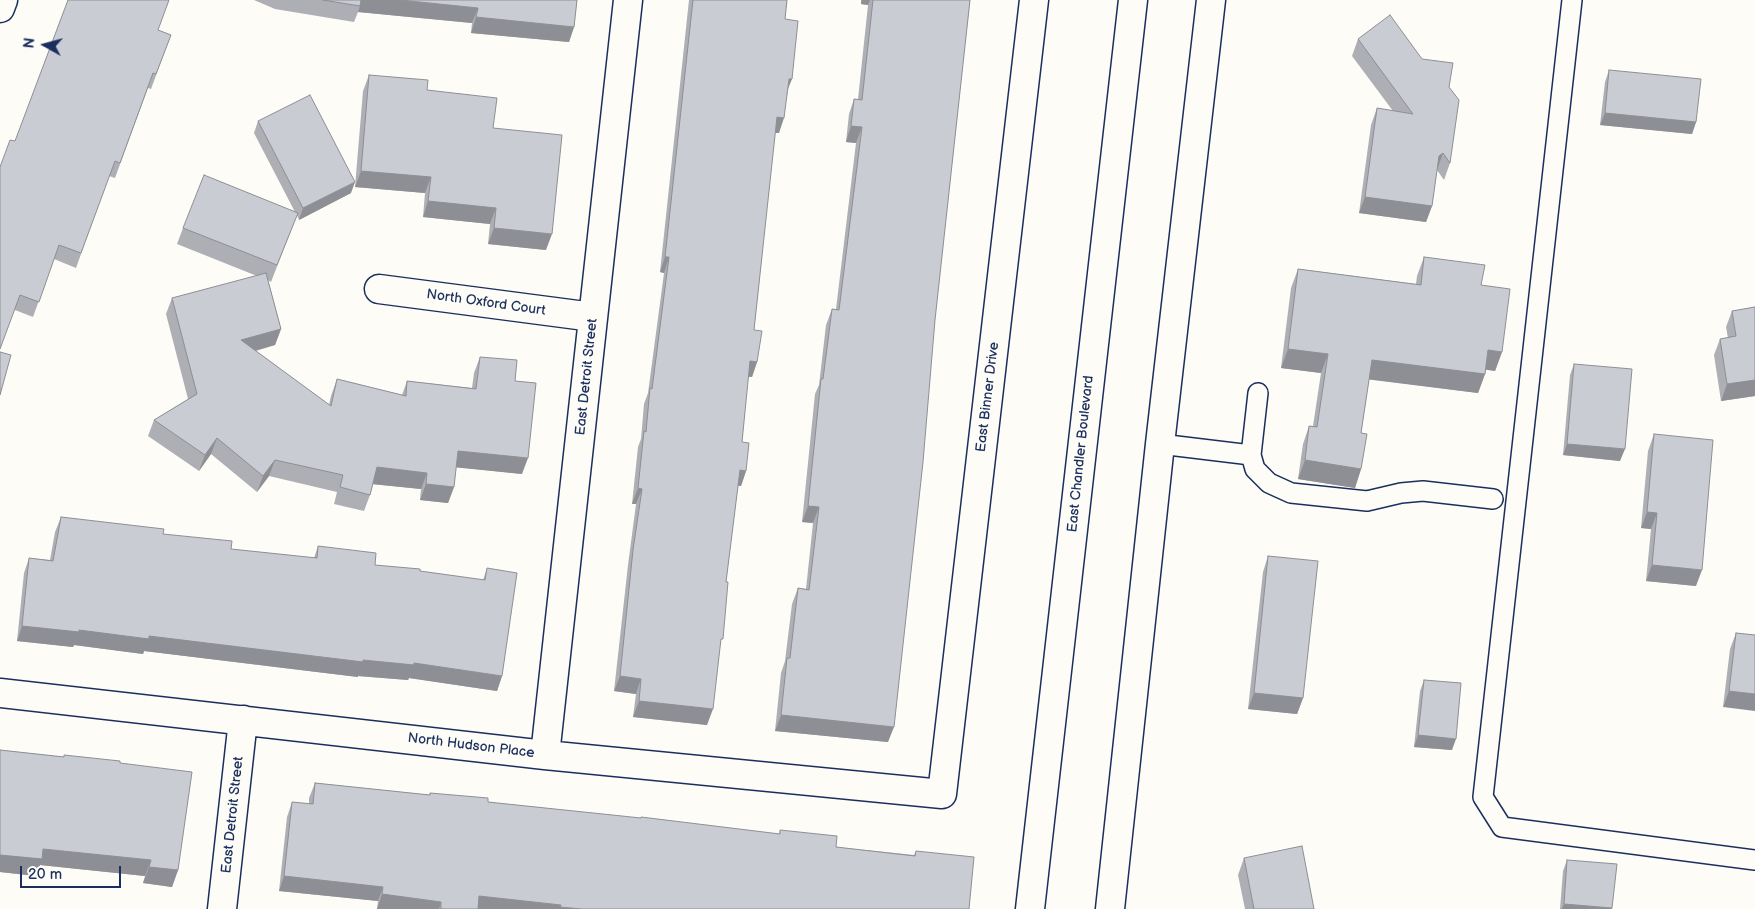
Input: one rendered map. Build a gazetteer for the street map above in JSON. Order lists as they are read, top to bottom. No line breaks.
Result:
{"streets":{"street":["North Oxford Court","East Detroit Street","East Binner Drive","East Chandler Boulevard","North Hudson Place"]},"crossings":[["North Oxford Court","East Detroit Street"],["East Detroit Street","North Hudson Place"],["East Binner Drive","North Hudson Place"]],"scale_bar":"20 m","north":"left"}
